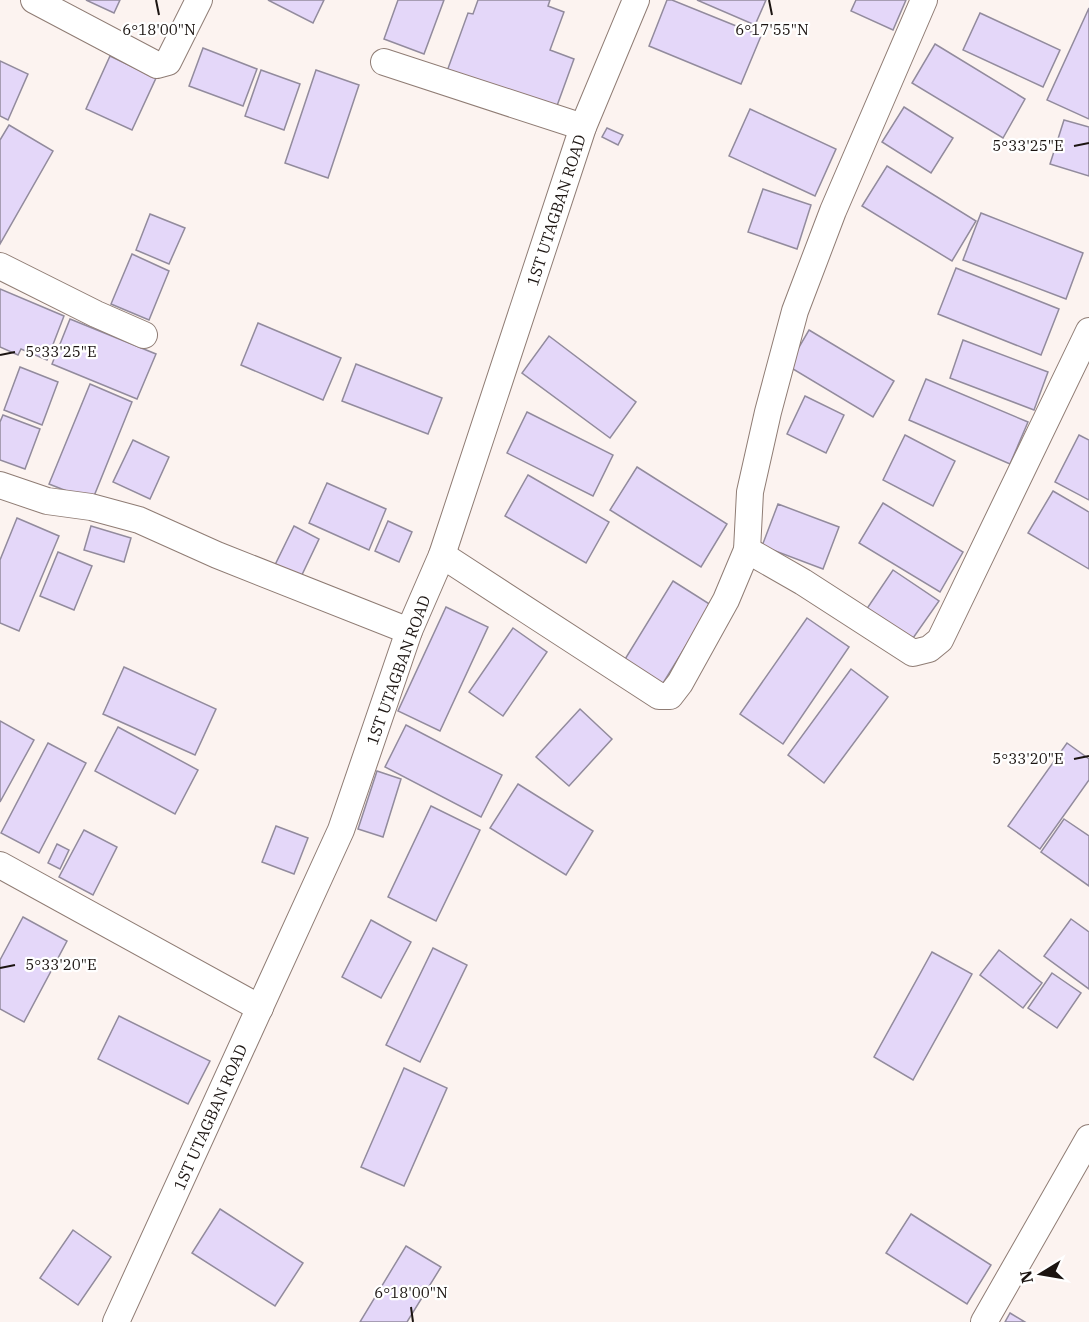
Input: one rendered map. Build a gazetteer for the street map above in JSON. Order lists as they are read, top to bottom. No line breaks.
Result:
{"streets":{"street":["1ST UTAGBAN ROAD"]},"north":"left","coordinates":["6°18'00\"N","6°17'55\"N","5°33'25\"E","5°33'20\"E"]}
